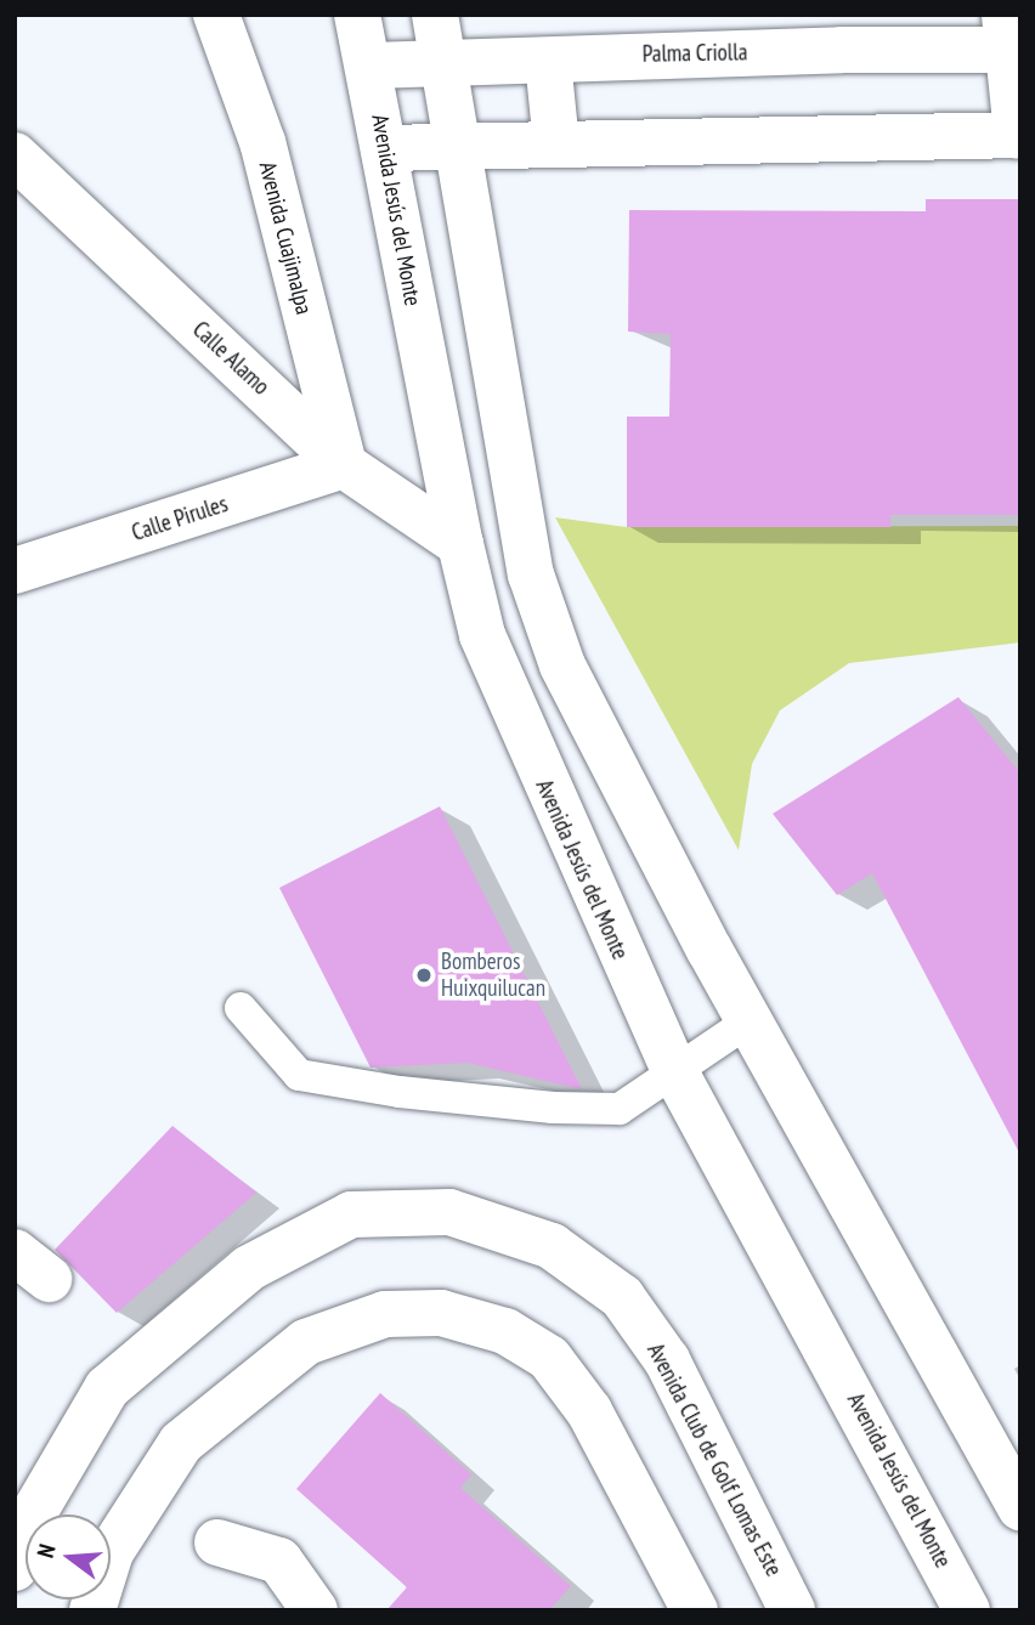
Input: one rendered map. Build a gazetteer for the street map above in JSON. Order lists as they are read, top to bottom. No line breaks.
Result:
{"streets":{"main road":["Palma Criolla","Avenida Jesús del Monte","Avenida Cuajimalpa","Calle Alamo","Calle Pirules","Avenida Club de Golf Lomas Este"]},"crossings":[["Palma Criolla","Avenida Jesús del Monte"],["Avenida Jesús del Monte","Calle Alamo"],["Avenida Cuajimalpa","Calle Alamo"],["Avenida Cuajimalpa","Calle Pirules"],["Calle Alamo","Calle Pirules"]],"places":["Bomberos Huixquilucan"],"north":"left"}
